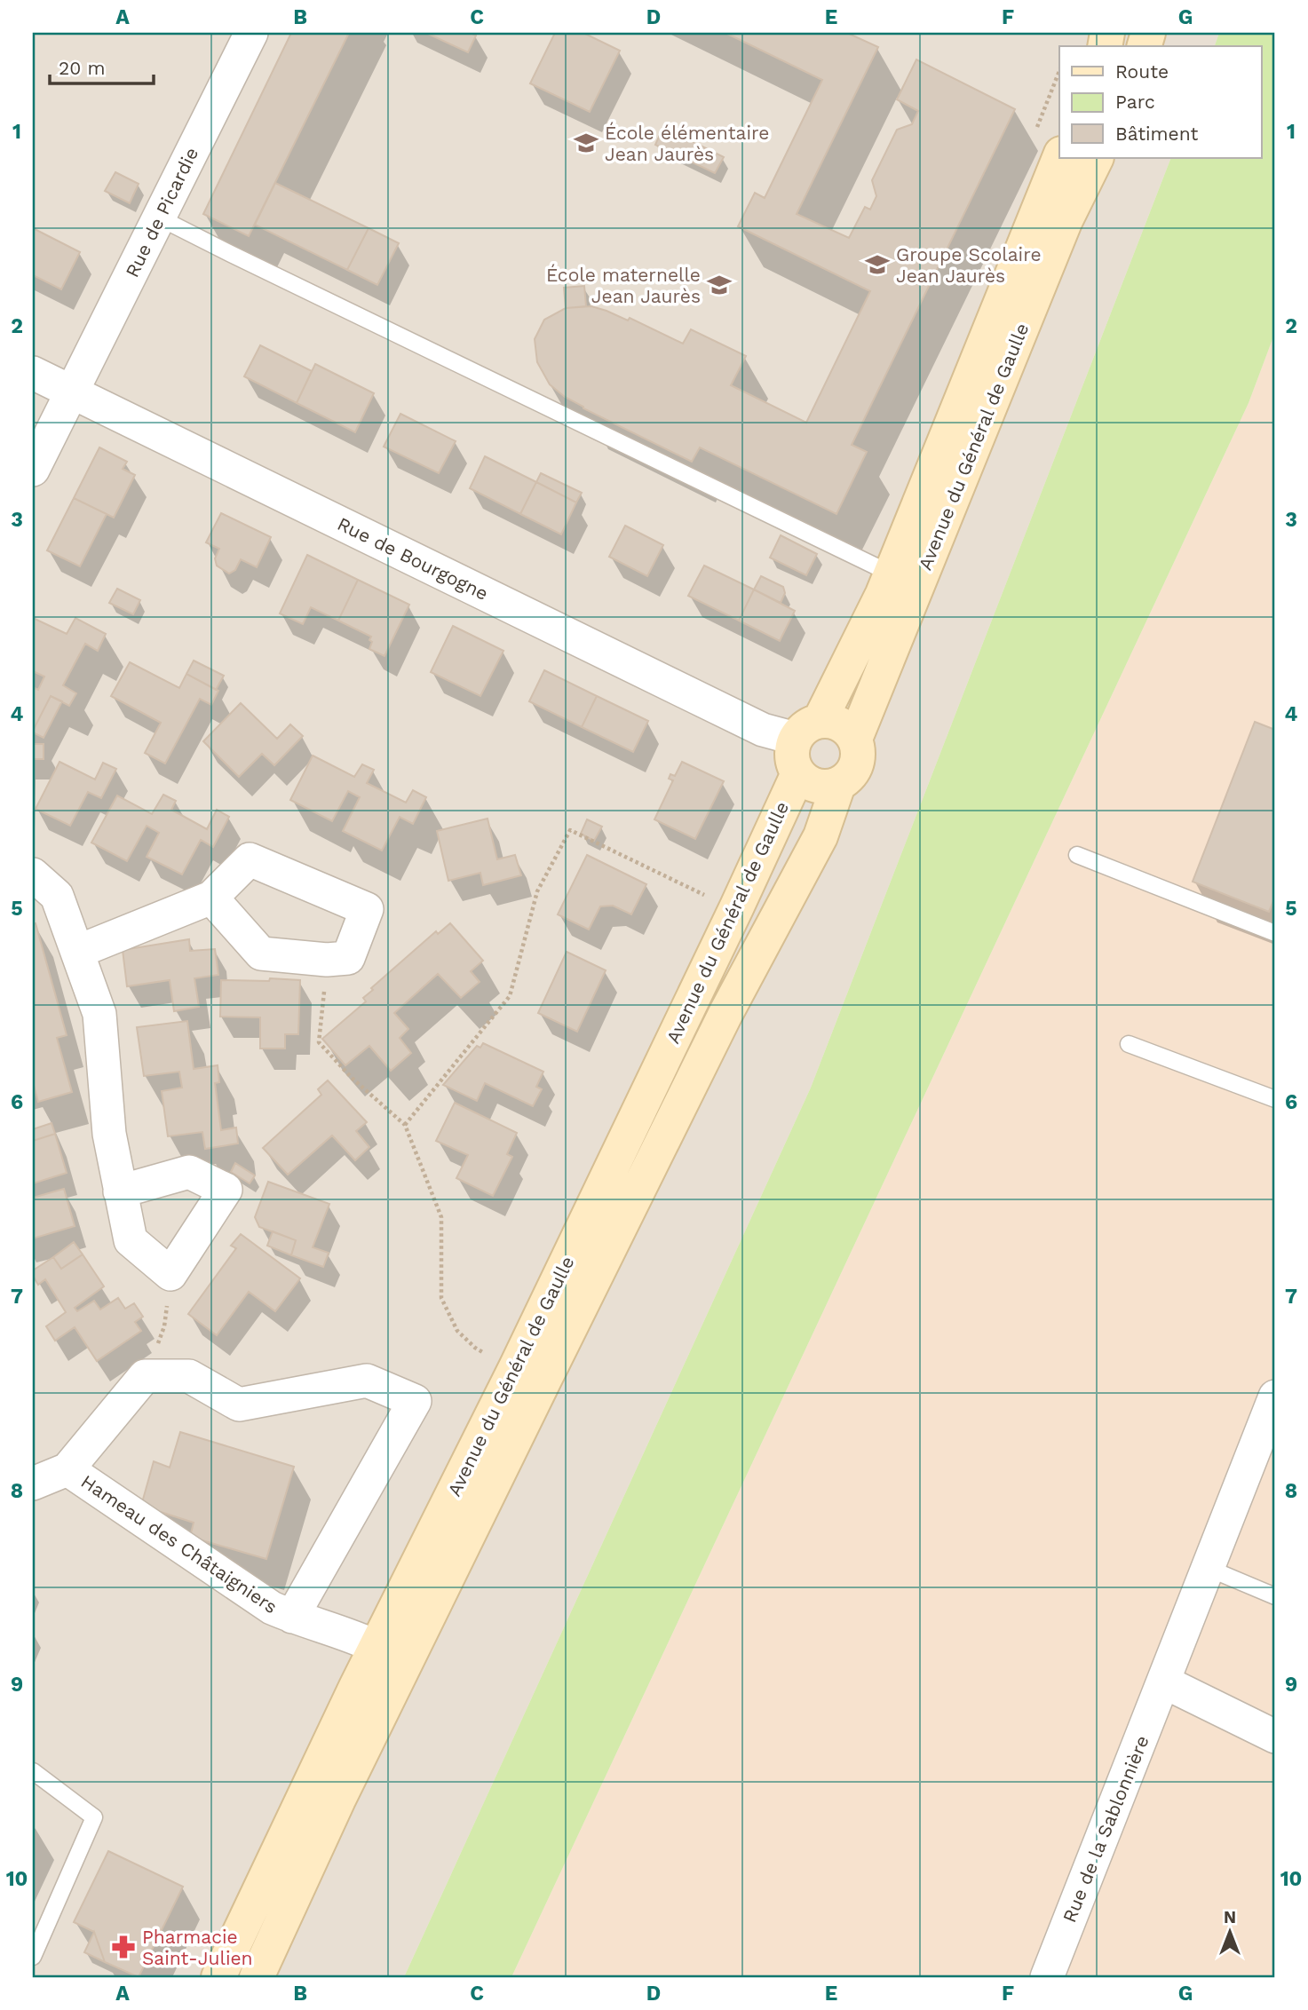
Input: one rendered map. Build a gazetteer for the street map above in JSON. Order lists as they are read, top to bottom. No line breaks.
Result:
{"streets":{"main road":["Avenue du Général de Gaulle"],"street":["Rue de Picardie","Rue de Bourgogne","Hameau des Châtaigniers","Rue de la Sablonnière"]},"crossings":[["Rue de Picardie","Rue de Bourgogne"],["Avenue du Général de Gaulle","Rue de Bourgogne"],["Avenue du Général de Gaulle","Hameau des Châtaigniers"]],"places":{"school or university":["École élémentaire Jean Jaurès","Groupe Scolaire Jean Jaurès","École maternelle Jean Jaurès"],"pharmacy":["Pharmacie Saint-Julien"]},"legend":["Route","Parc","Bâtiment"],"scale_bar":"20 m","north":"top","grid":{"columns":["A","B","C","D","E","F","G"],"rows":["1","2","3","4","5","6","7","8","9","10"]}}
